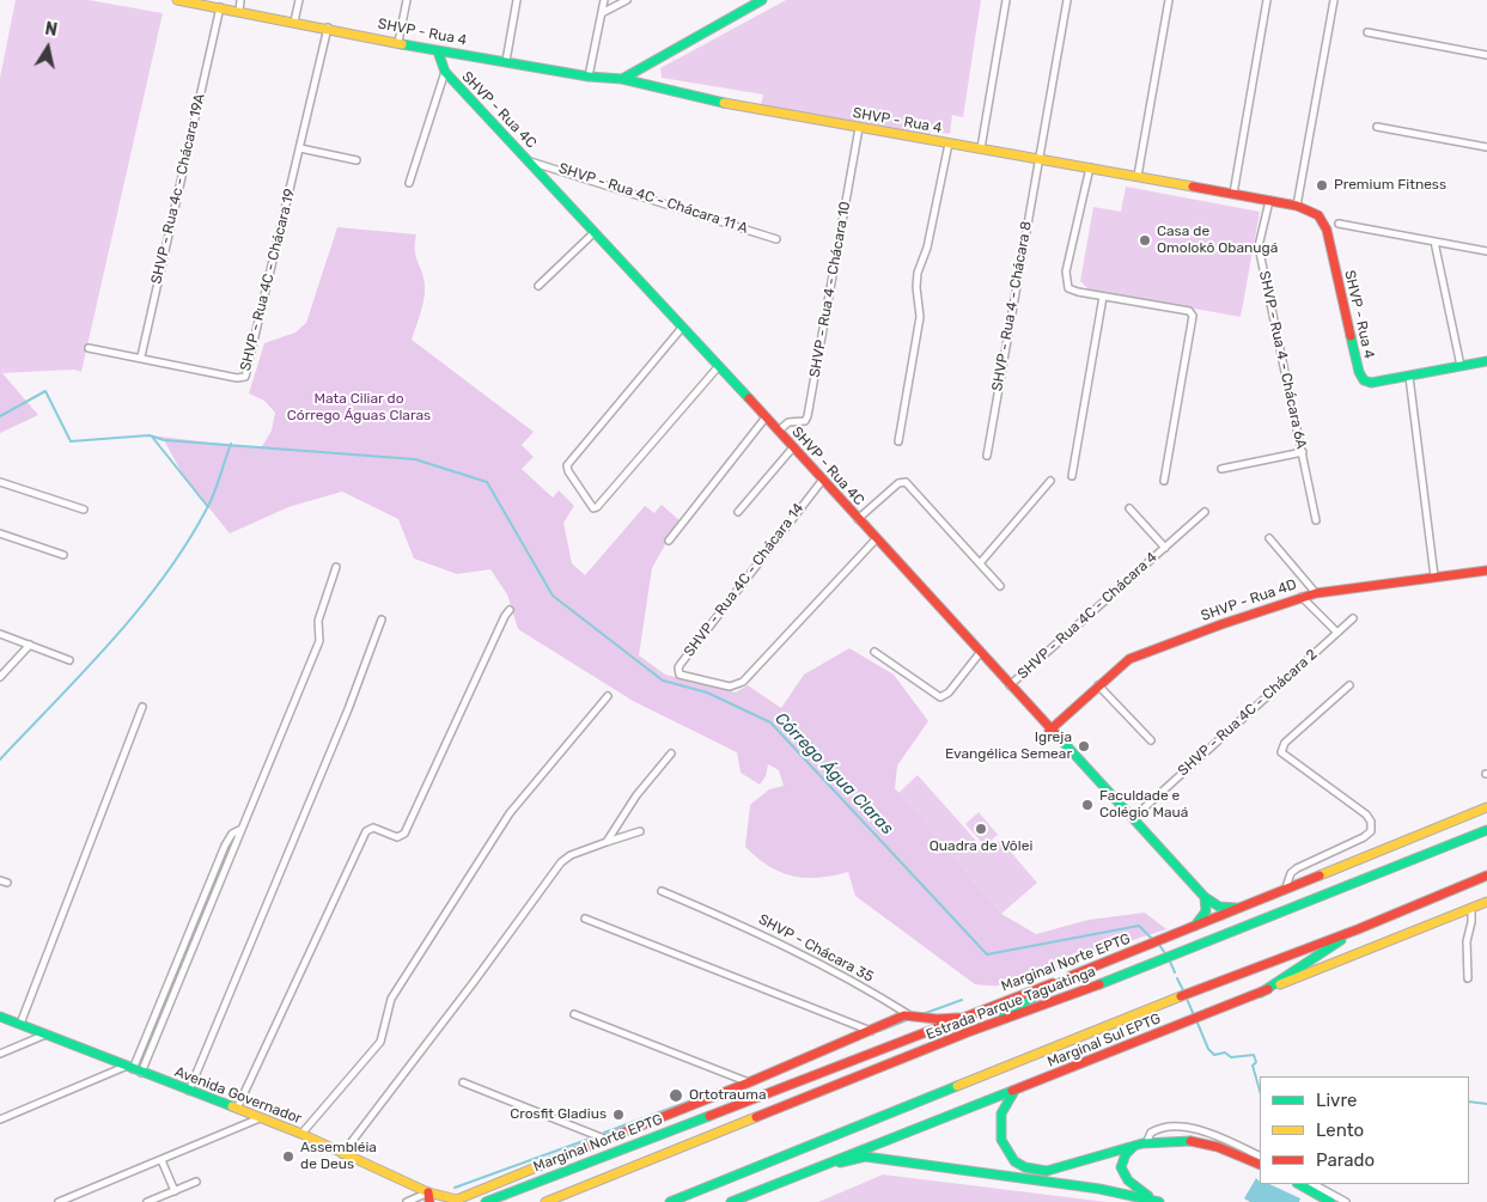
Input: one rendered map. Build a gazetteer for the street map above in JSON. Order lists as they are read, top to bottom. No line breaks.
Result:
{"streets":{"main road":["SHVP - Rua 4","SHVP - Rua 4C","SHVP - Rua 4D","SHVP - Chácara 35","Marginal Norte EPTG","Estrada Parque Taguatinga","Marginal Sul EPTG","Avenida Governador"],"street":["SHVP - Rua 4c - Chácara 19A","SHVP - Rua 4C - Chácara 11 A","SHVP - Rua 4C - Chácara 19","SHVP - Rua 4 - Chácara 10","SHVP - Rua 4 - Chácara 8","SHVP - Rua 4 - Chácara 6A","SHVP - Rua 4C - Chácara 14","SHVP - Rua 4C - Chácara 4","SHVP - Rua 4C - Chácara 2"]},"crossings":[["SHVP - Rua 4","SHVP - Rua 4C"],["SHVP - Rua 4","SHVP - Rua 4c - Chácara 19A"],["SHVP - Rua 4","SHVP - Rua 4C - Chácara 19"],["SHVP - Rua 4","SHVP - Rua 4 - Chácara 10"],["SHVP - Rua 4","SHVP - Rua 4 - Chácara 8"],["SHVP - Rua 4","SHVP - Rua 4 - Chácara 6A"],["SHVP - Rua 4C","SHVP - Rua 4C - Chácara 11 A"],["SHVP - Rua 4C","SHVP - Rua 4 - Chácara 10"],["SHVP - Rua 4C","SHVP - Rua 4C - Chácara 14"],["SHVP - Rua 4C","SHVP - Rua 4D"],["SHVP - Rua 4C","SHVP - Rua 4C - Chácara 4"],["SHVP - Rua 4C","SHVP - Rua 4C - Chácara 2"],["SHVP - Rua 4C","Marginal Norte EPTG"],["SHVP - Rua 4c - Chácara 19A","SHVP - Rua 4C - Chácara 19"],["SHVP - Chácara 35","Marginal Norte EPTG"]],"water":["Córrego Água Claras"],"parks":["Mata Ciliar do Córrego Águas Claras"],"places":["Premium Fitness","Casa de Omolokô Obanugá","Igreja Evangélica Semear","Faculdade e Colégio Mauá","Quadra de Vôlei","Ortotrauma","Crosfit Gladius","Assembléia de Deus"],"legend":["Livre","Lento","Parado"],"north":"top"}
